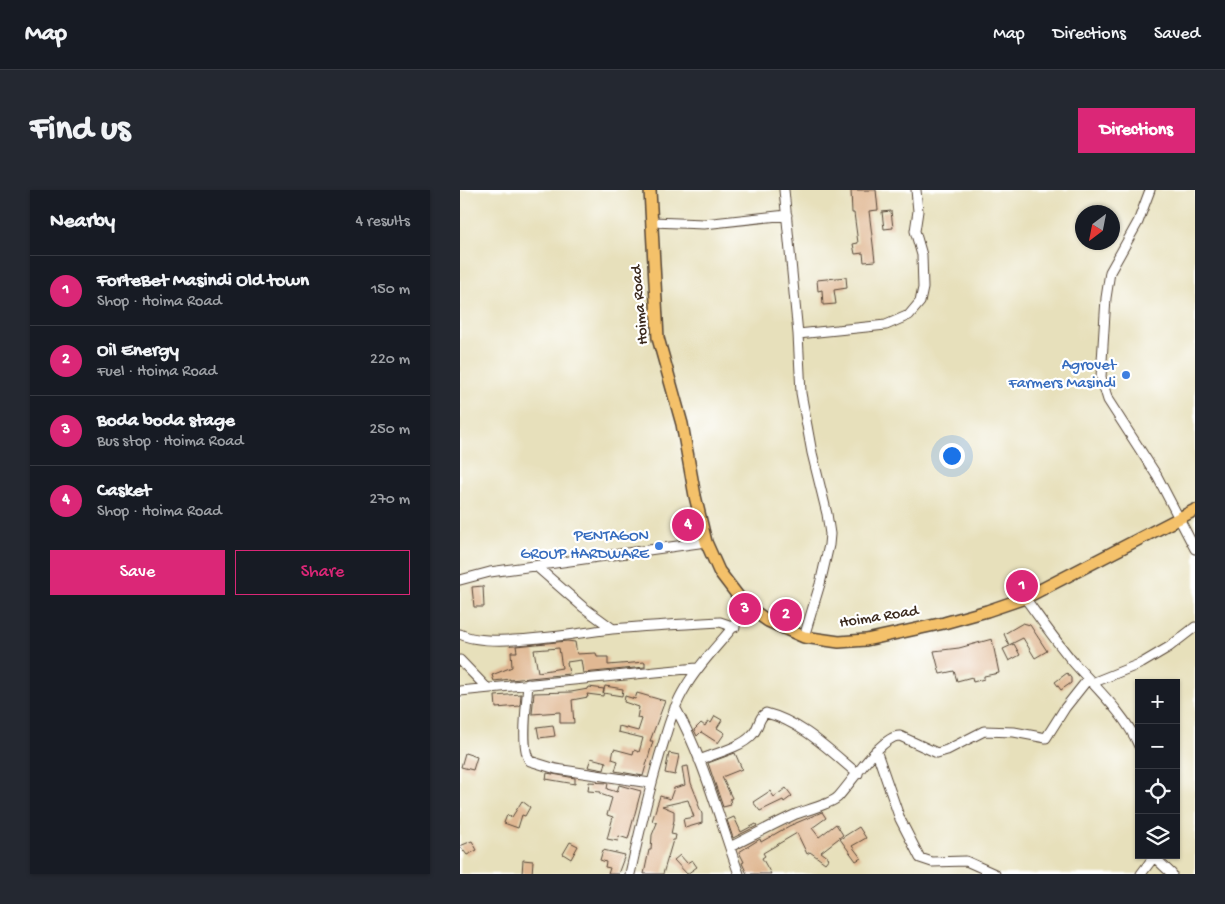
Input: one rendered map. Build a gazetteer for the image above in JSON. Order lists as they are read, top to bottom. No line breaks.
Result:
{"streets":{"main road":["Hoima Road"]},"places":["Agrovet Farmers Masindi","PENTAGON GROUP HARDWARE"],"north":"bottom left","page":{"header":"Map","nav":["Map","Directions","Saved"],"buttons":["Directions",["Save","Share"]],"title":"Find us","heading":["Nearby","4 results"],"list":[{"mark":"1","name":"ForteBet Masindi Old town","note":"Shop · Hoima Road","value":"150 m"},{"mark":"2","name":"Oil Energy","note":"Fuel · Hoima Road","value":"220 m"},{"mark":"3","name":"Boda boda stage","note":"Bus stop · Hoima Road","value":"250 m"},{"mark":"4","name":"Casket","note":"Shop · Hoima Road","value":"270 m"}],"pins":["4","1","3","2"],"map_buttons":["+","−"]}}
